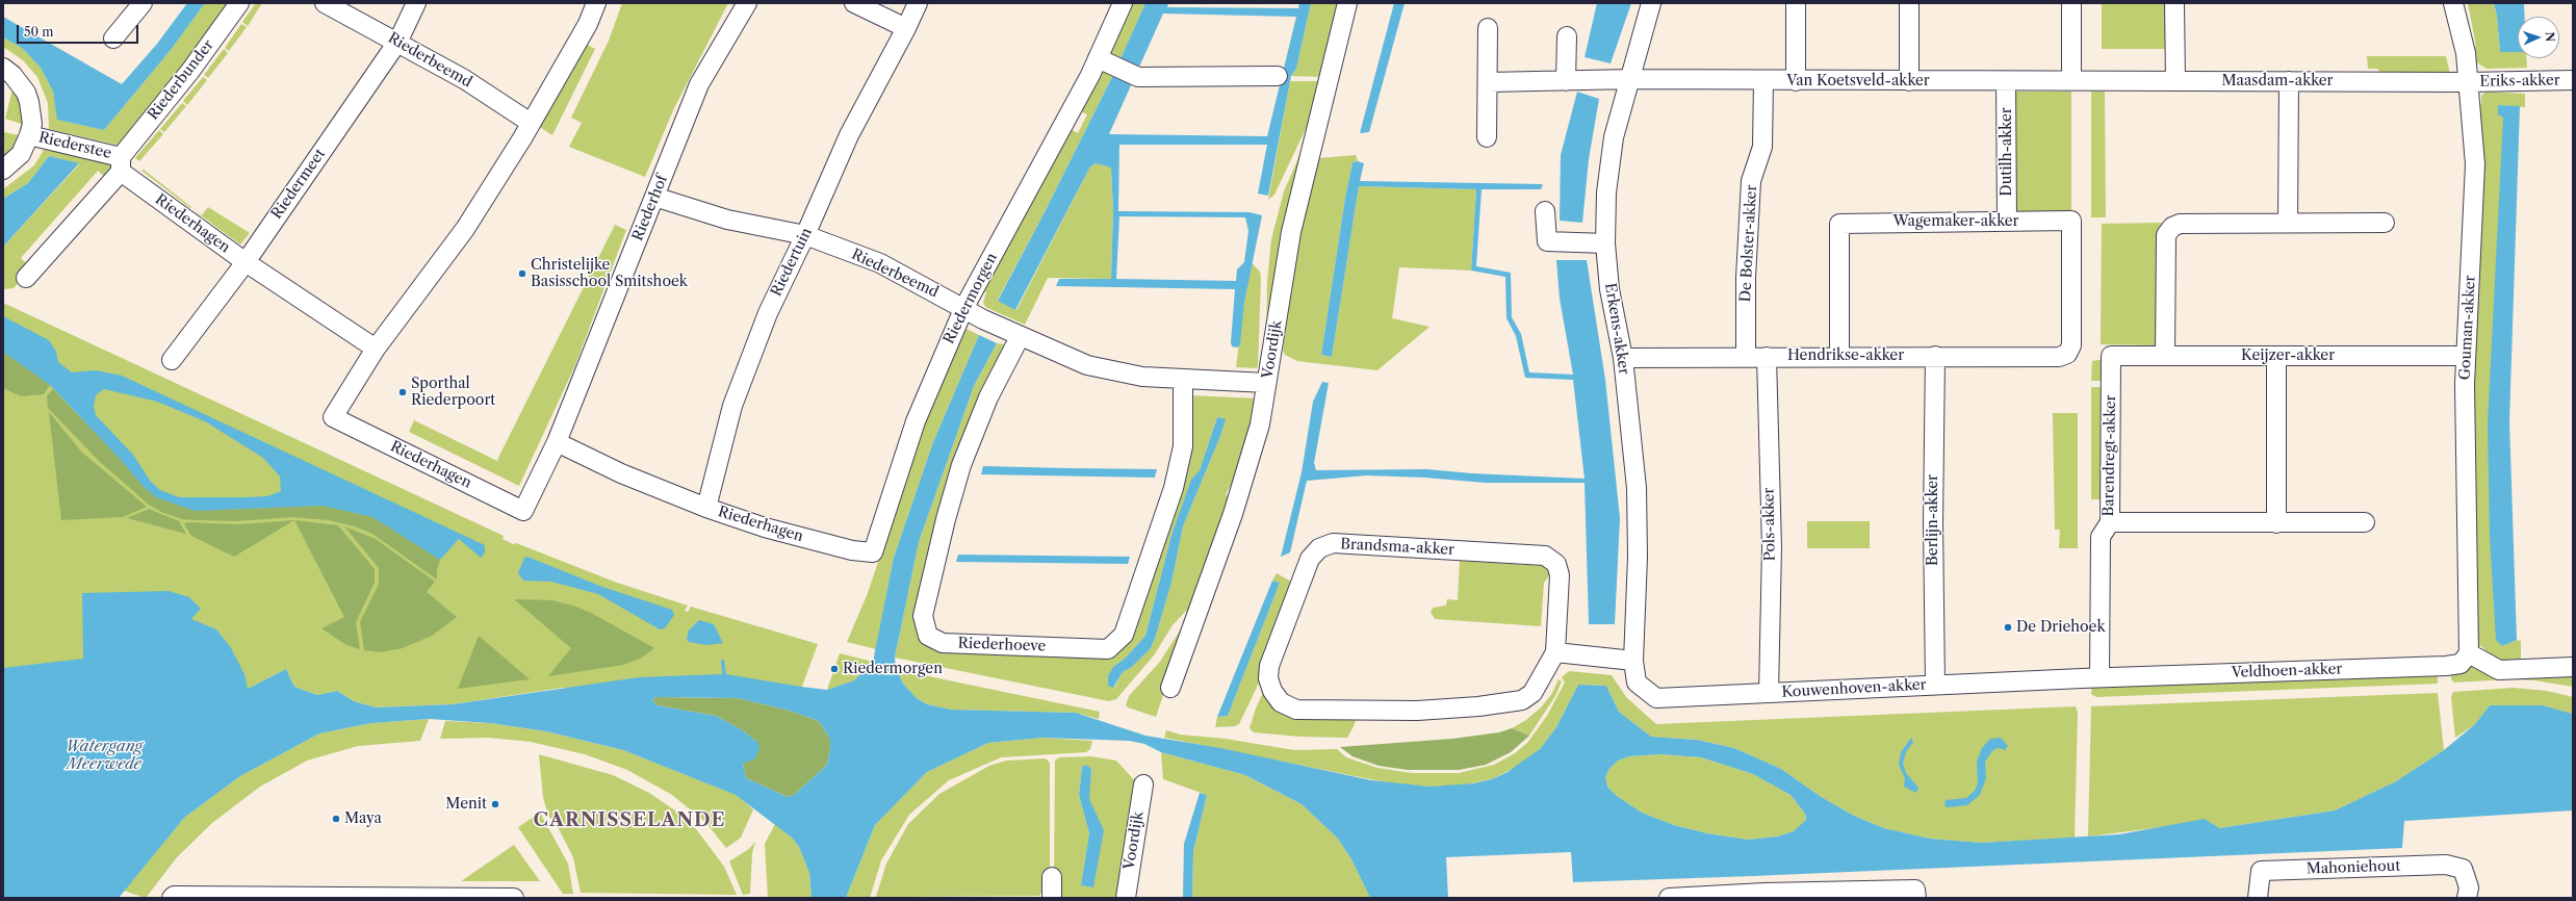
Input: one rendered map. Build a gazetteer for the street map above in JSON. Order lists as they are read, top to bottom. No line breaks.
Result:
{"streets":{"street":["Riederbeemd","Riederbunder","Van Koetsveld-akker","Maasdam-akker","Eriks-akker","Riederstee","Dutilh-akker","Riedermeet","Riederhof","Wagemaker-akker","Riederhagen","De Bolster-akker","Riedertuin","Riedermorgen","Gouman-akker","Erkens-akker","Voordijk","Hendrikse-akker","Keijzer-akker","Barendregt-akker","Berlijn-akker","Pols-akker","Brandsma-akker","Riederhoeve","Veldhoen-akker","Kouwenhoven-akker","Mahoniehout"]},"crossings":[["Riederbeemd","Riedermeet"],["Riederbeemd","Riederhof"],["Riederbeemd","Riedertuin"],["Riederbeemd","Riedermorgen"],["Riederbunder","Riederstee"],["Riederbunder","Riederhagen"],["Van Koetsveld-akker","Maasdam-akker"],["Van Koetsveld-akker","Dutilh-akker"],["Van Koetsveld-akker","De Bolster-akker"],["Van Koetsveld-akker","Erkens-akker"],["Maasdam-akker","Eriks-akker"],["Maasdam-akker","Gouman-akker"],["Eriks-akker","Gouman-akker"],["Riederstee","Riederhagen"],["Dutilh-akker","Wagemaker-akker"],["Riedermeet","Riederhagen"],["Riederhof","Riederhagen"],["Wagemaker-akker","Hendrikse-akker"],["Riederhagen","Riedertuin"],["Riederhagen","Riedermorgen"],["De Bolster-akker","Hendrikse-akker"],["Gouman-akker","Keijzer-akker"],["Gouman-akker","Veldhoen-akker"],["Erkens-akker","Hendrikse-akker"],["Erkens-akker","Kouwenhoven-akker"],["Hendrikse-akker","Berlijn-akker"],["Hendrikse-akker","Pols-akker"],["Keijzer-akker","Barendregt-akker"],["Barendregt-akker","Veldhoen-akker"],["Barendregt-akker","Kouwenhoven-akker"],["Berlijn-akker","Kouwenhoven-akker"],["Pols-akker","Kouwenhoven-akker"],["Veldhoen-akker","Kouwenhoven-akker"]],"districts":["CARNISSELANDE"],"water":["Watergang Meerwede"],"places":["Christelijke Basisschool Smitshoek","Sporthal Riederpoort","De Driehoek","Riedermorgen","Menit","Maya"],"scale_bar":"50 m","north":"right"}
